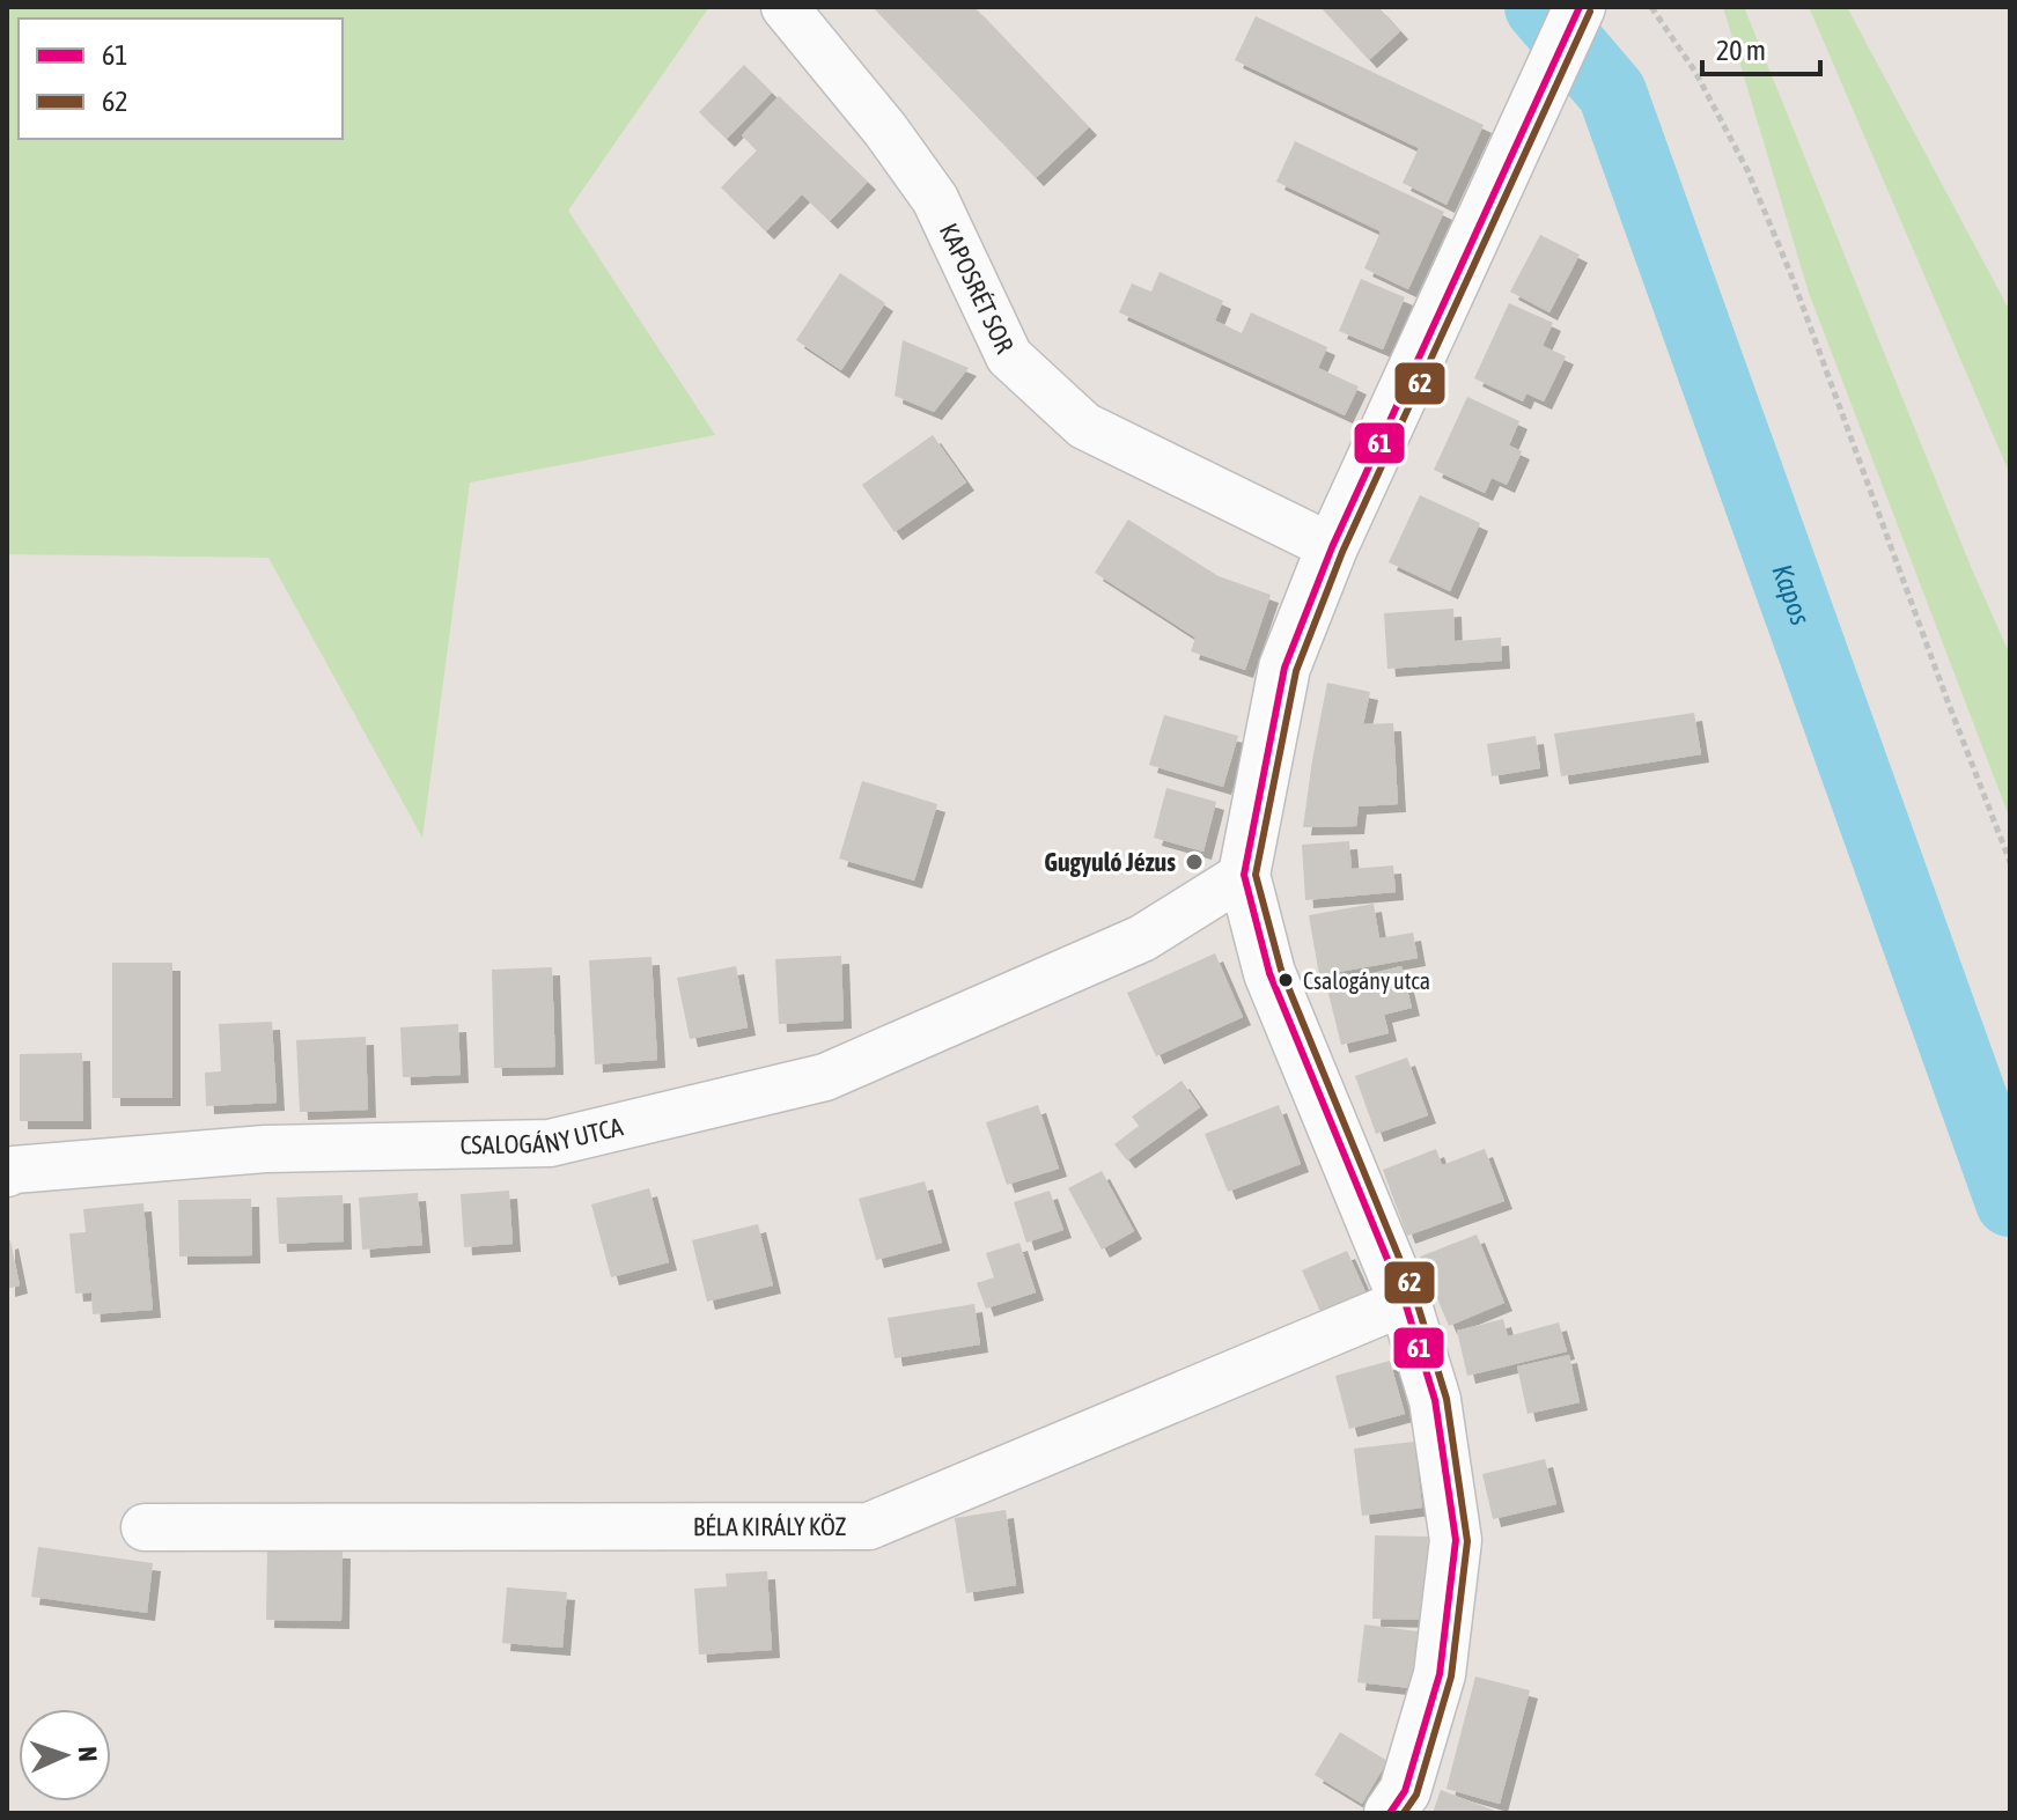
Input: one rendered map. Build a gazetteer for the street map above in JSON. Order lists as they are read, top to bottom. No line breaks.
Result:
{"streets":{"street":["KAPOSRÉT SOR","CSALOGÁNY UTCA","BÉLA KIRÁLY KÖZ"]},"water":["Kapos"],"places":["Gugyuló Jézus","Csalogány utca"],"lines":["transit line 61","transit line 62"],"legend":["61","62"],"scale_bar":"20 m","north":"right"}
